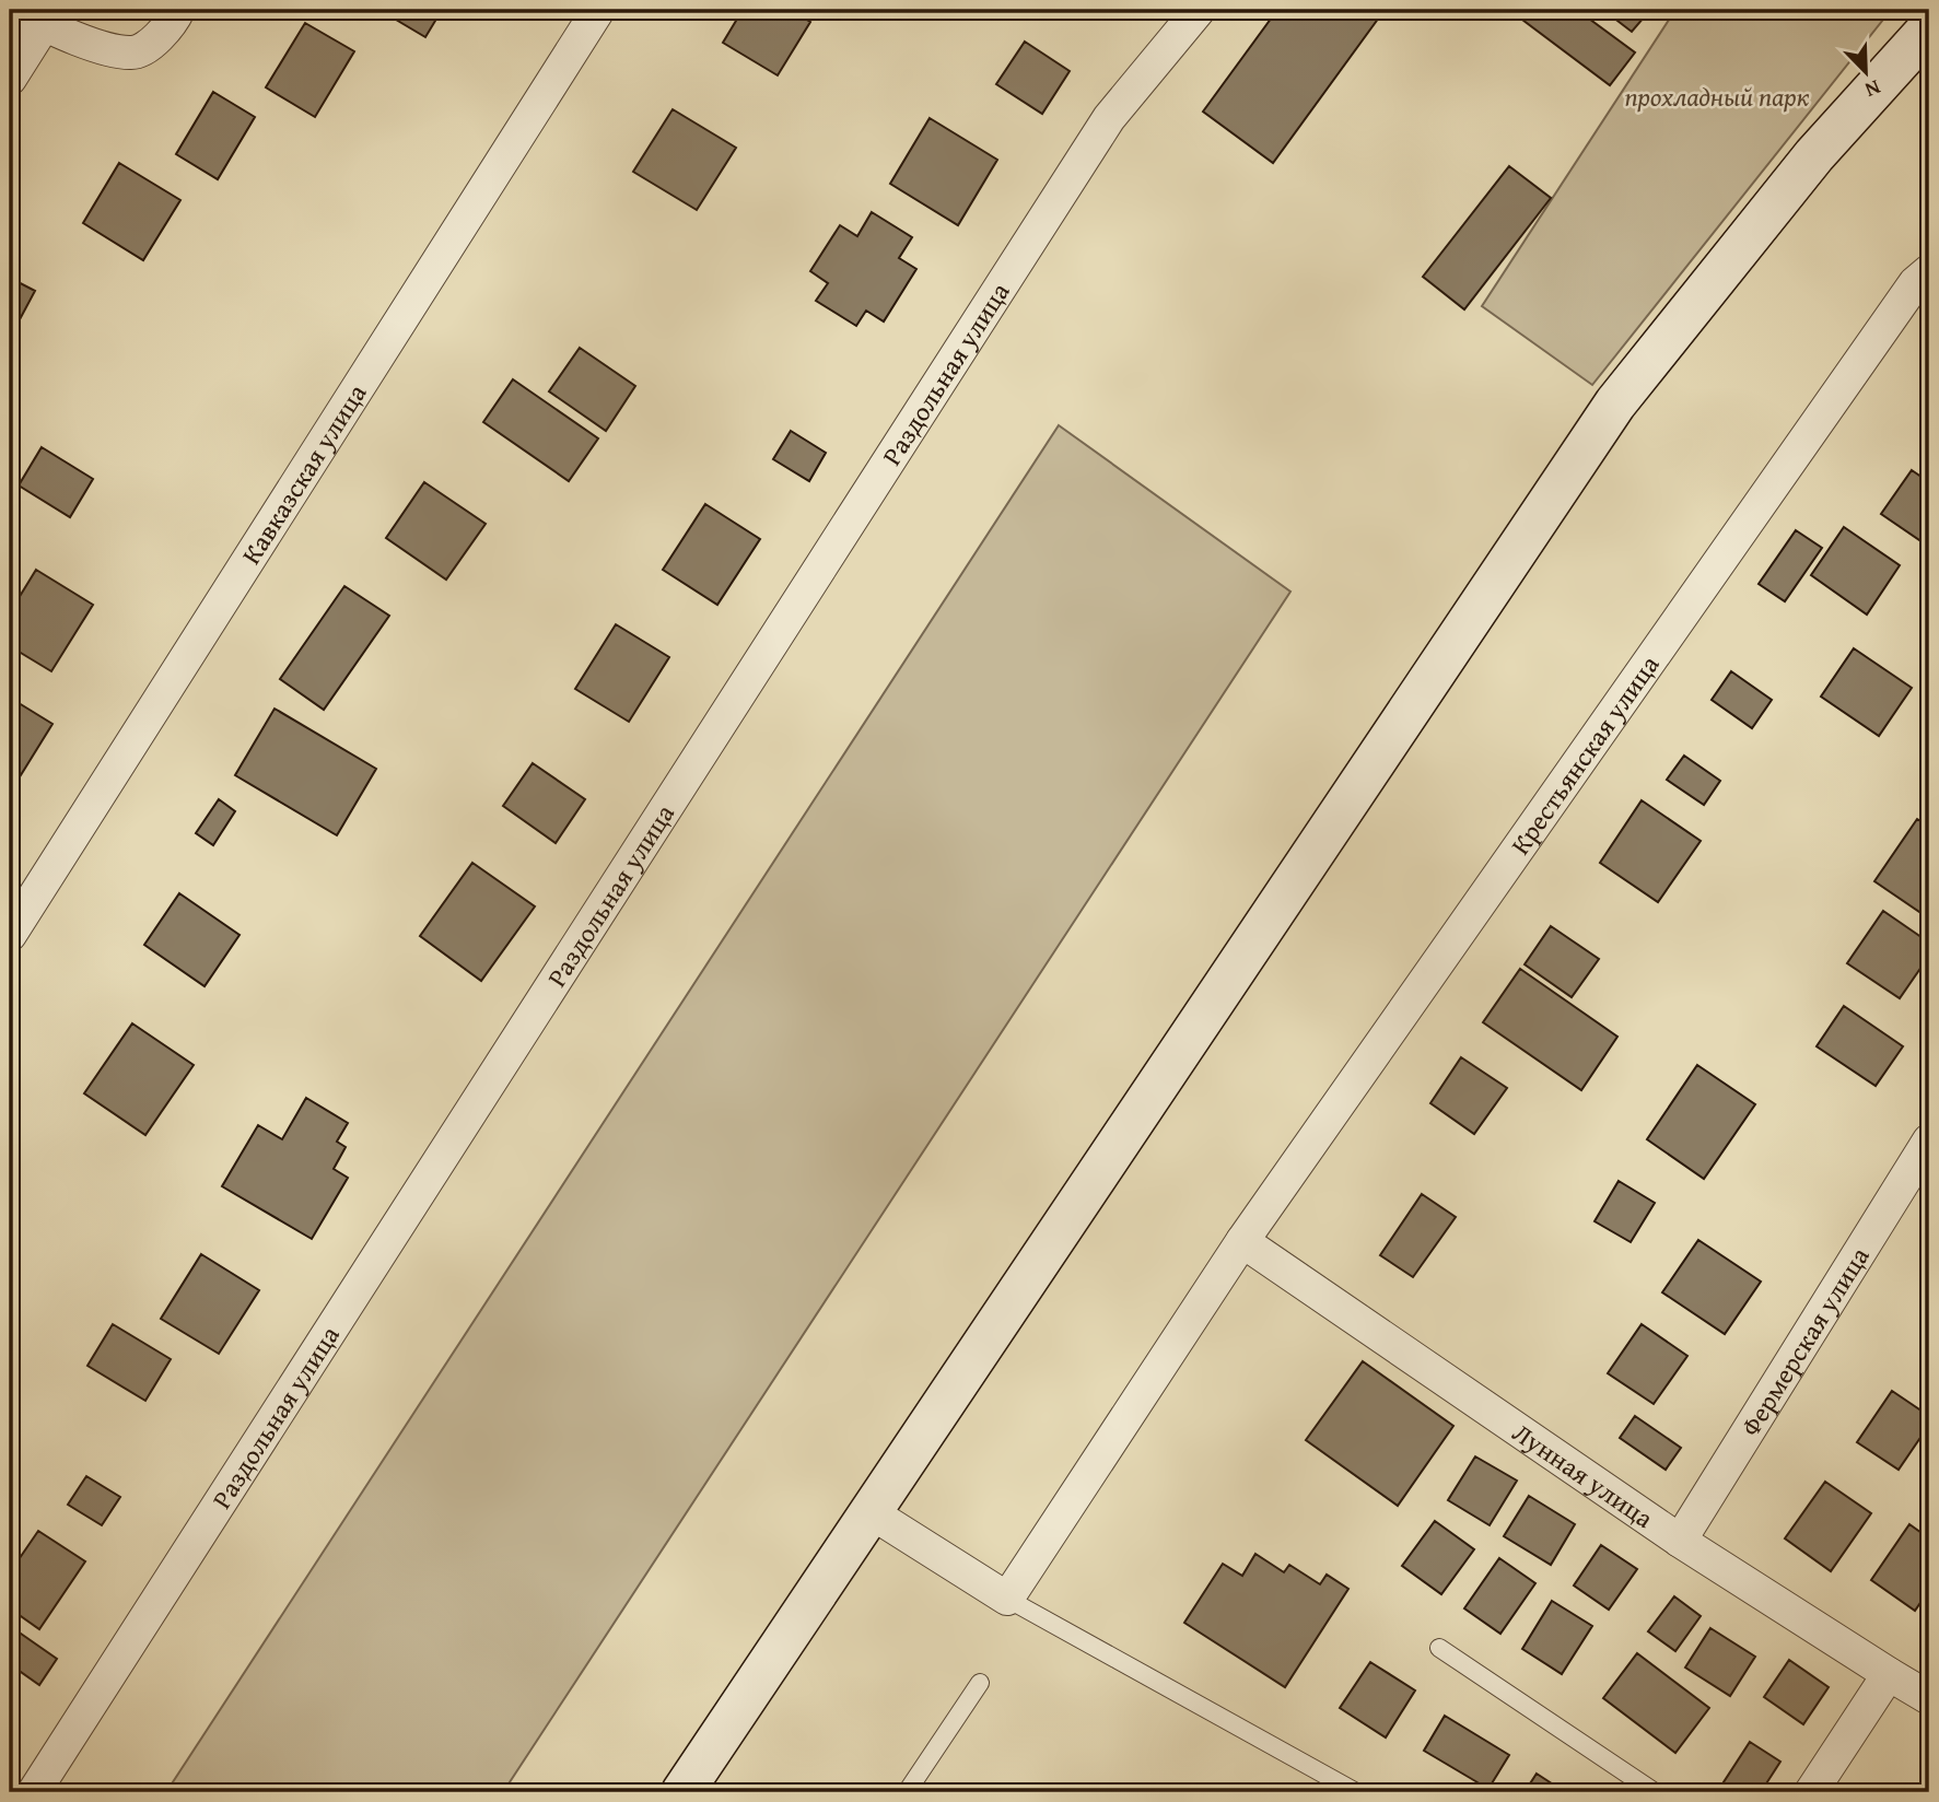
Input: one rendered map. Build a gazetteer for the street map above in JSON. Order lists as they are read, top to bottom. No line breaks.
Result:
{"streets":{"street":["Раздольная улица","Кавказская улица","Крестьянская улица","Фермерская улица","Лунная улица"]},"crossings":[["Крестьянская улица","Лунная улица"],["Фермерская улица","Лунная улица"]],"parks":["прохладный парк"],"north":"bottom right"}
